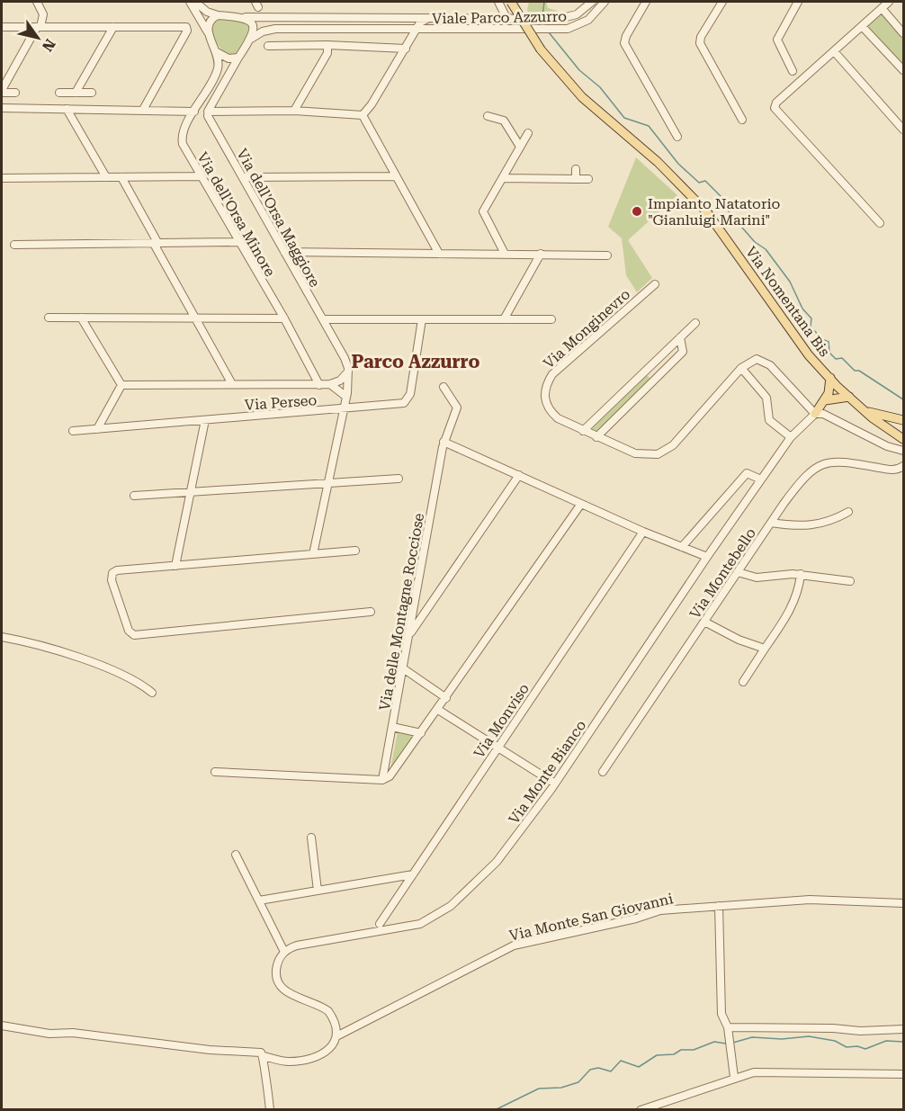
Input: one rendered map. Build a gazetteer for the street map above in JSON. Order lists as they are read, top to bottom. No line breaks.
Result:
{"streets":{"main road":["Via Nomentana Bis"],"street":["Viale Parco Azzurro","Via dell'Orsa Minore","Via dell'Orsa Maggiore","Via Monginevro","Via Perseo","Via Montebello","Via delle Montagne Rocciose","Via Monviso","Via Monte Bianco","Via Monte San Giovanni"]},"crossings":[["Viale Parco Azzurro","Via dell'Orsa Minore"]],"districts":["Parco Azzurro"],"places":["Impianto Natatorio \"Gianluigi Marini\""],"north":"bottom right"}
